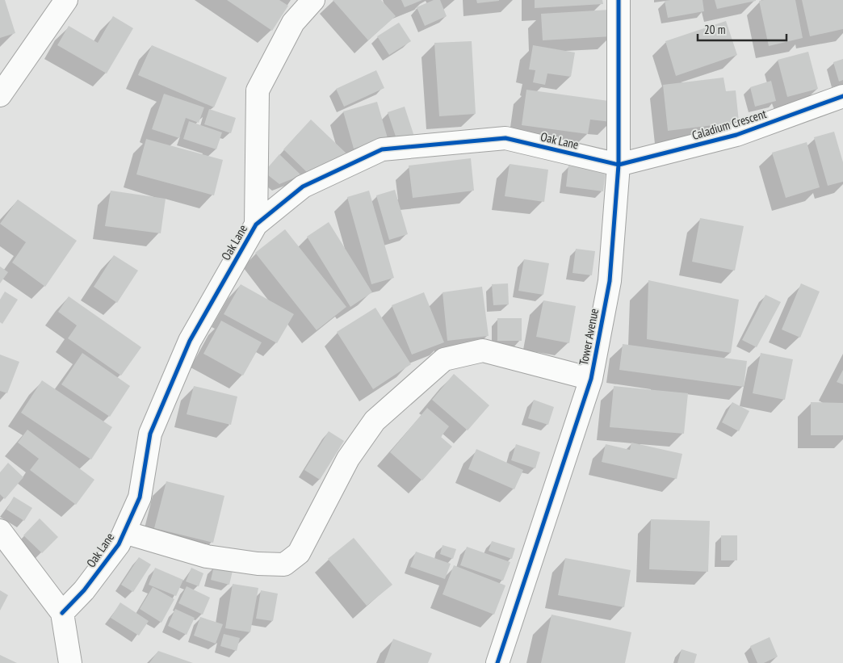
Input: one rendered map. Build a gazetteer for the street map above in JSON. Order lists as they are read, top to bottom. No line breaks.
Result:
{"streets":{"street":["Caladium Crescent","Oak Lane","Tower Avenue"]},"crossings":[["Caladium Crescent","Oak Lane"],["Caladium Crescent","Tower Avenue"],["Oak Lane","Tower Avenue"]],"scale_bar":"20 m"}
